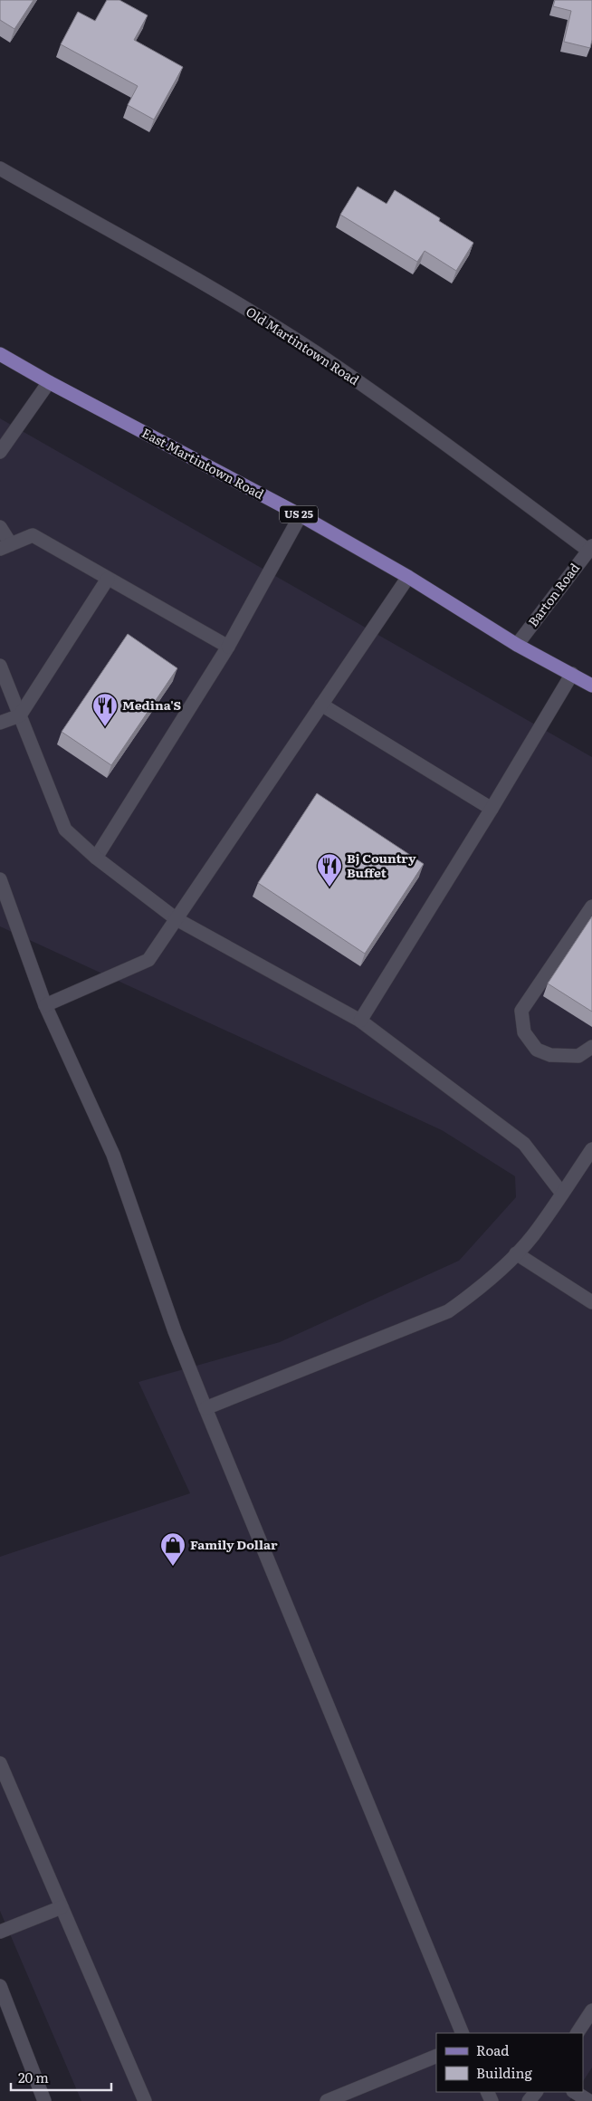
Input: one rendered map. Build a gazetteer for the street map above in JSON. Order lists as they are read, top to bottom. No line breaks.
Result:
{"streets":{"main road":["East Martintown Road","US 25"],"street":["Old Martintown Road","Barton Road"]},"crossings":[["Old Martintown Road","Barton Road"],["East Martintown Road","Barton Road"]],"places":{"restaurant":["Medina'S","Bj Country Buffet"],"shop":["Family Dollar"]},"legend":["Road","Building"],"scale_bar":"20 m"}
